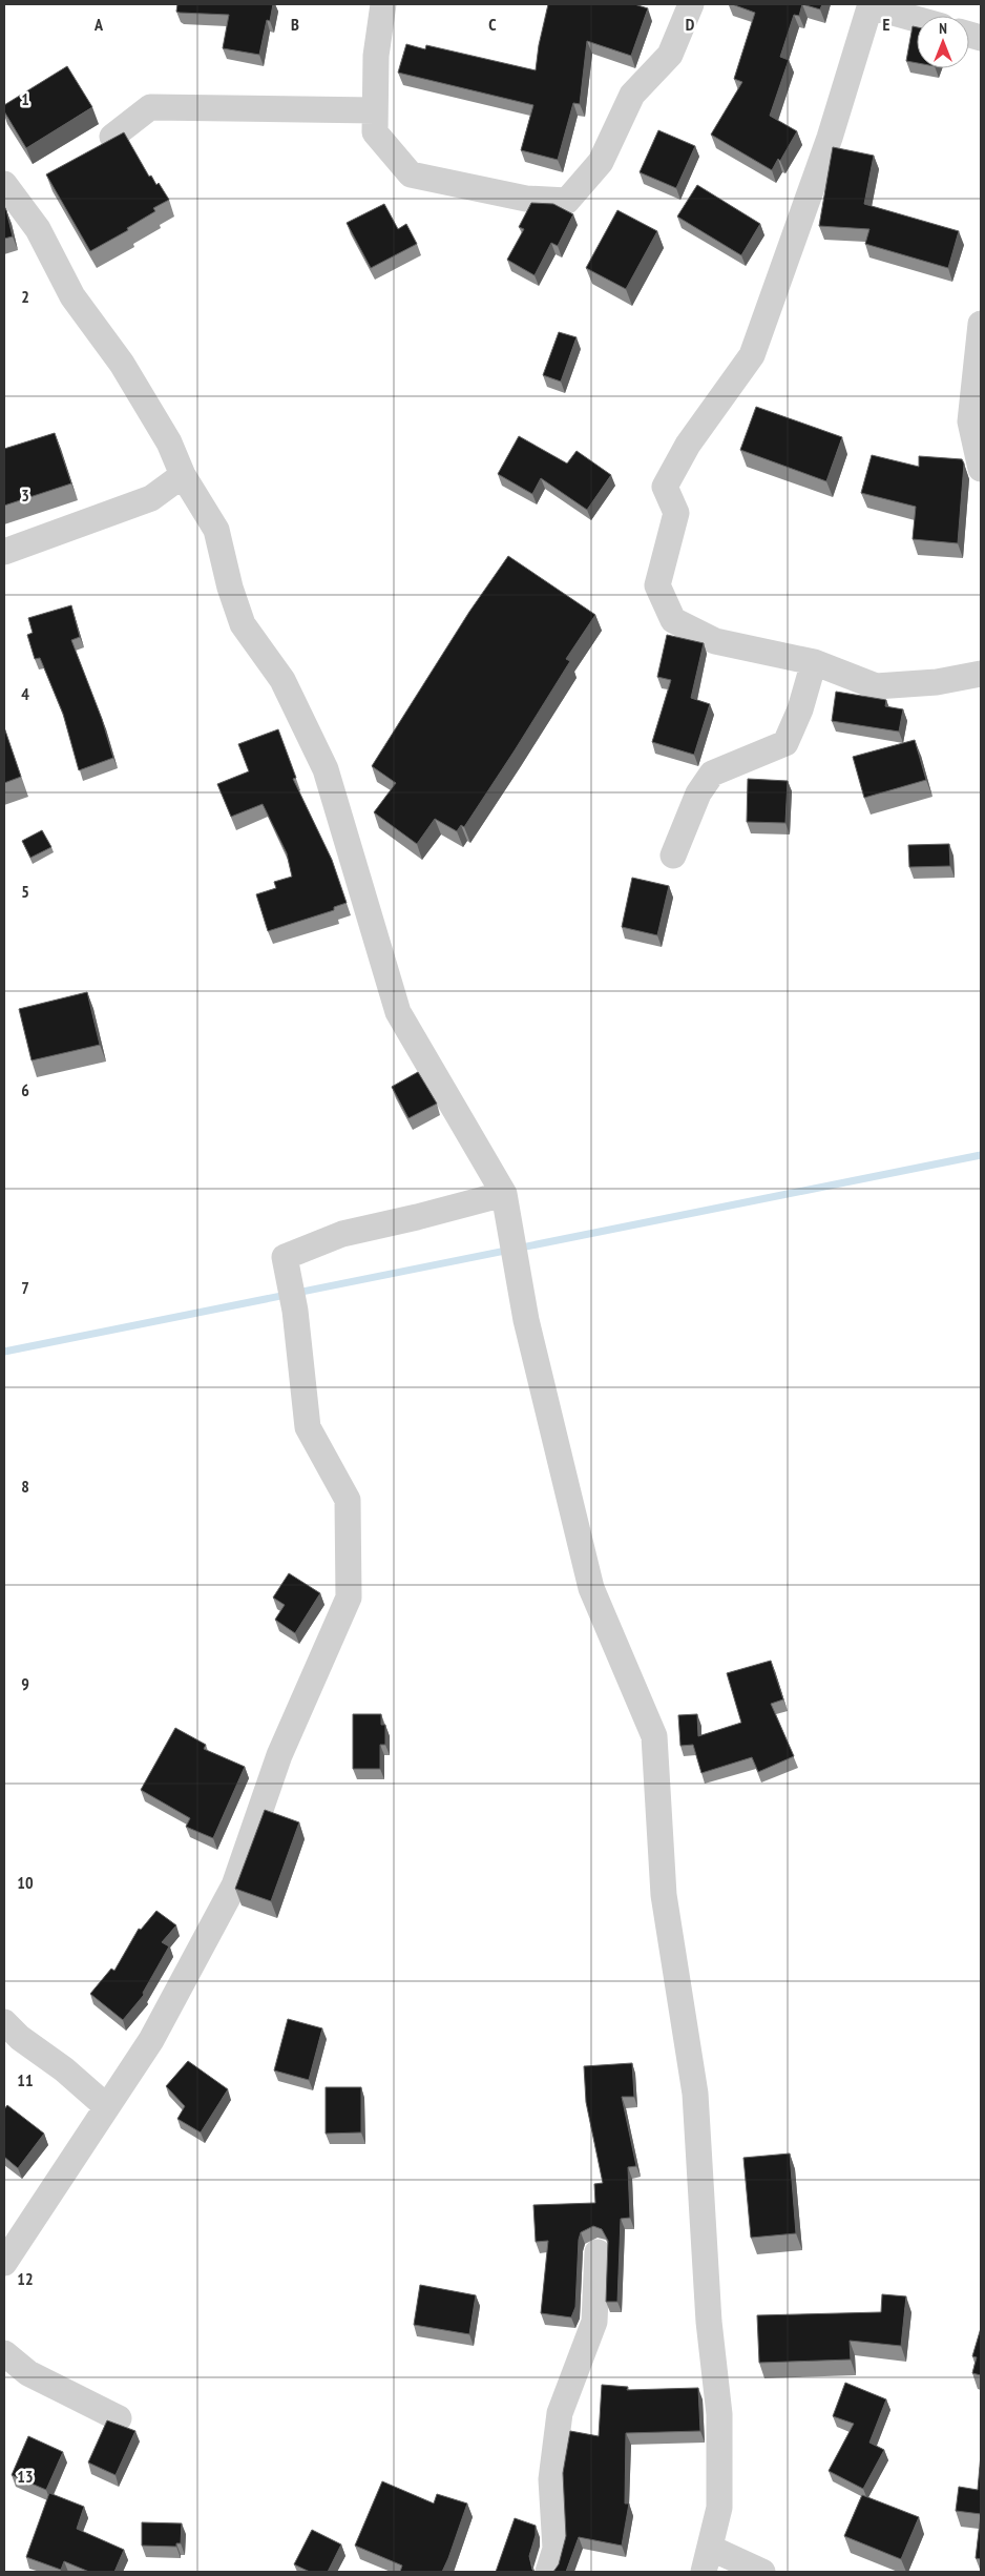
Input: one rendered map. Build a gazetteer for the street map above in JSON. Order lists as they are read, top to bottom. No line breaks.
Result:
{"north":"top","grid":{"columns":["A","B","C","D","E"],"rows":["1","2","3","4","5","6","7","8","9","10","11","12","13"]}}
